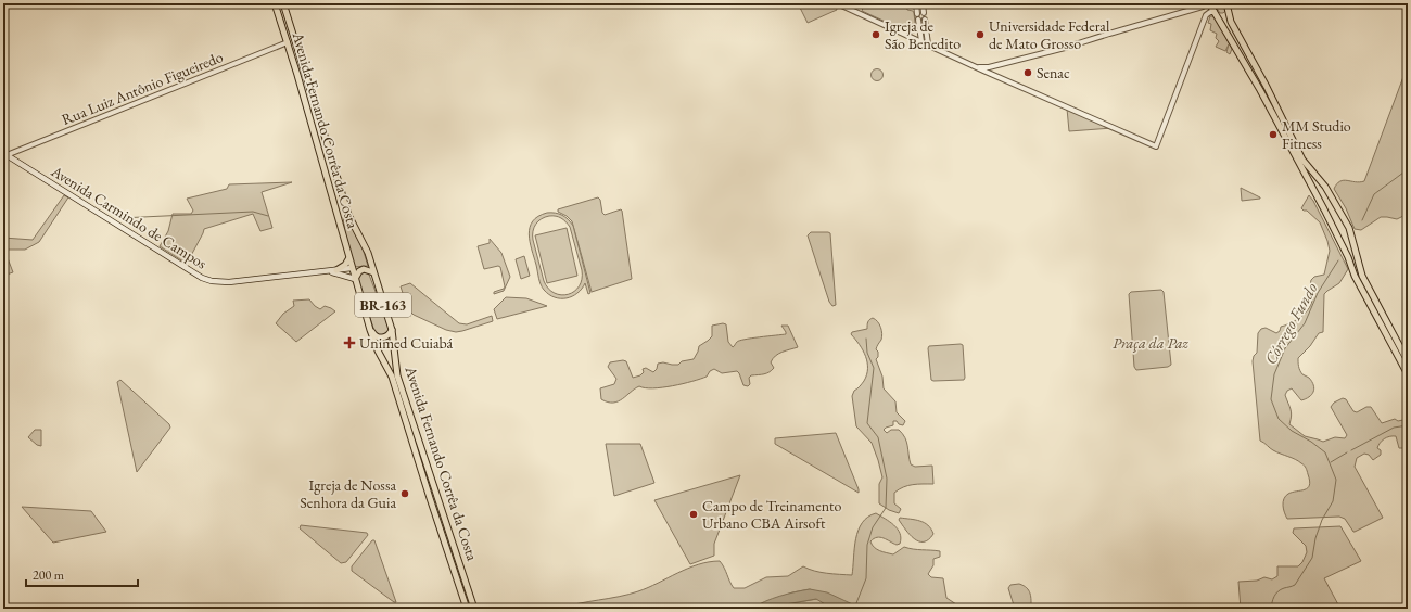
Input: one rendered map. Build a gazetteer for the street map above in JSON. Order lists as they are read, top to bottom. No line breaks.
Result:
{"streets":{"main road":["Avenida Fernando Corrêa da Costa","Avenida Carmindo de Campos","BR-163"],"street":["Rua Luiz Antônio Figueiredo"]},"crossings":[["Rua Luiz Antônio Figueiredo","Avenida Fernando Corrêa da Costa"],["Rua Luiz Antônio Figueiredo","Avenida Carmindo de Campos"],["Avenida Fernando Corrêa da Costa","Avenida Carmindo de Campos"]],"water":["Córrego Fundo"],"parks":["Praça da Paz"],"places":{"other":["Igreja de São Benedito","Universidade Federal de Mato Grosso","Senac","MM Studio Fitness","Igreja de Nossa Senhora da Guia","Campo de Treinamento Urbano CBA Airsoft"],"health":["Unimed Cuiabá"]},"scale_bar":"200 m"}
